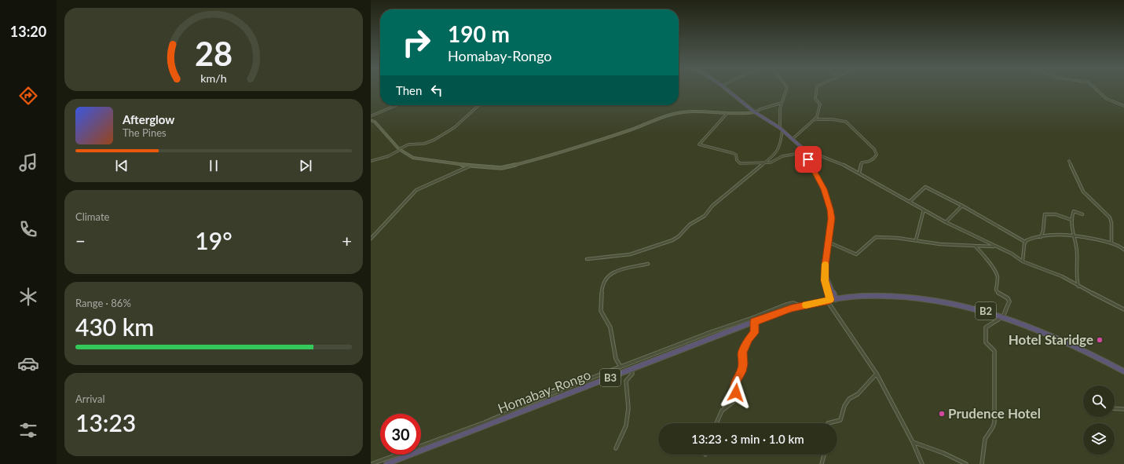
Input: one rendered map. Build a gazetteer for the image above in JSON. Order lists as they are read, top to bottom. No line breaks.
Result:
{"streets":{"highway":["B2","B3","Homabay-Rongo"]},"crossings":[["B2","Homabay-Rongo"]],"places":["Hotel Staridge","Prudence Hotel"],"page":{"tabs":"13:20","turn":["190 m","Homabay-Rongo"],"then":"Then","song":["Afterglow","The Pines"],"tile":["Climate",["Range · 86%","430 km"],["Arrival","13:23"]],"heat":["−","19°","+"],"limit":"30","trip":"13:23 · 3 min · 1.0 km","gauge":["28","km/h"]}}
